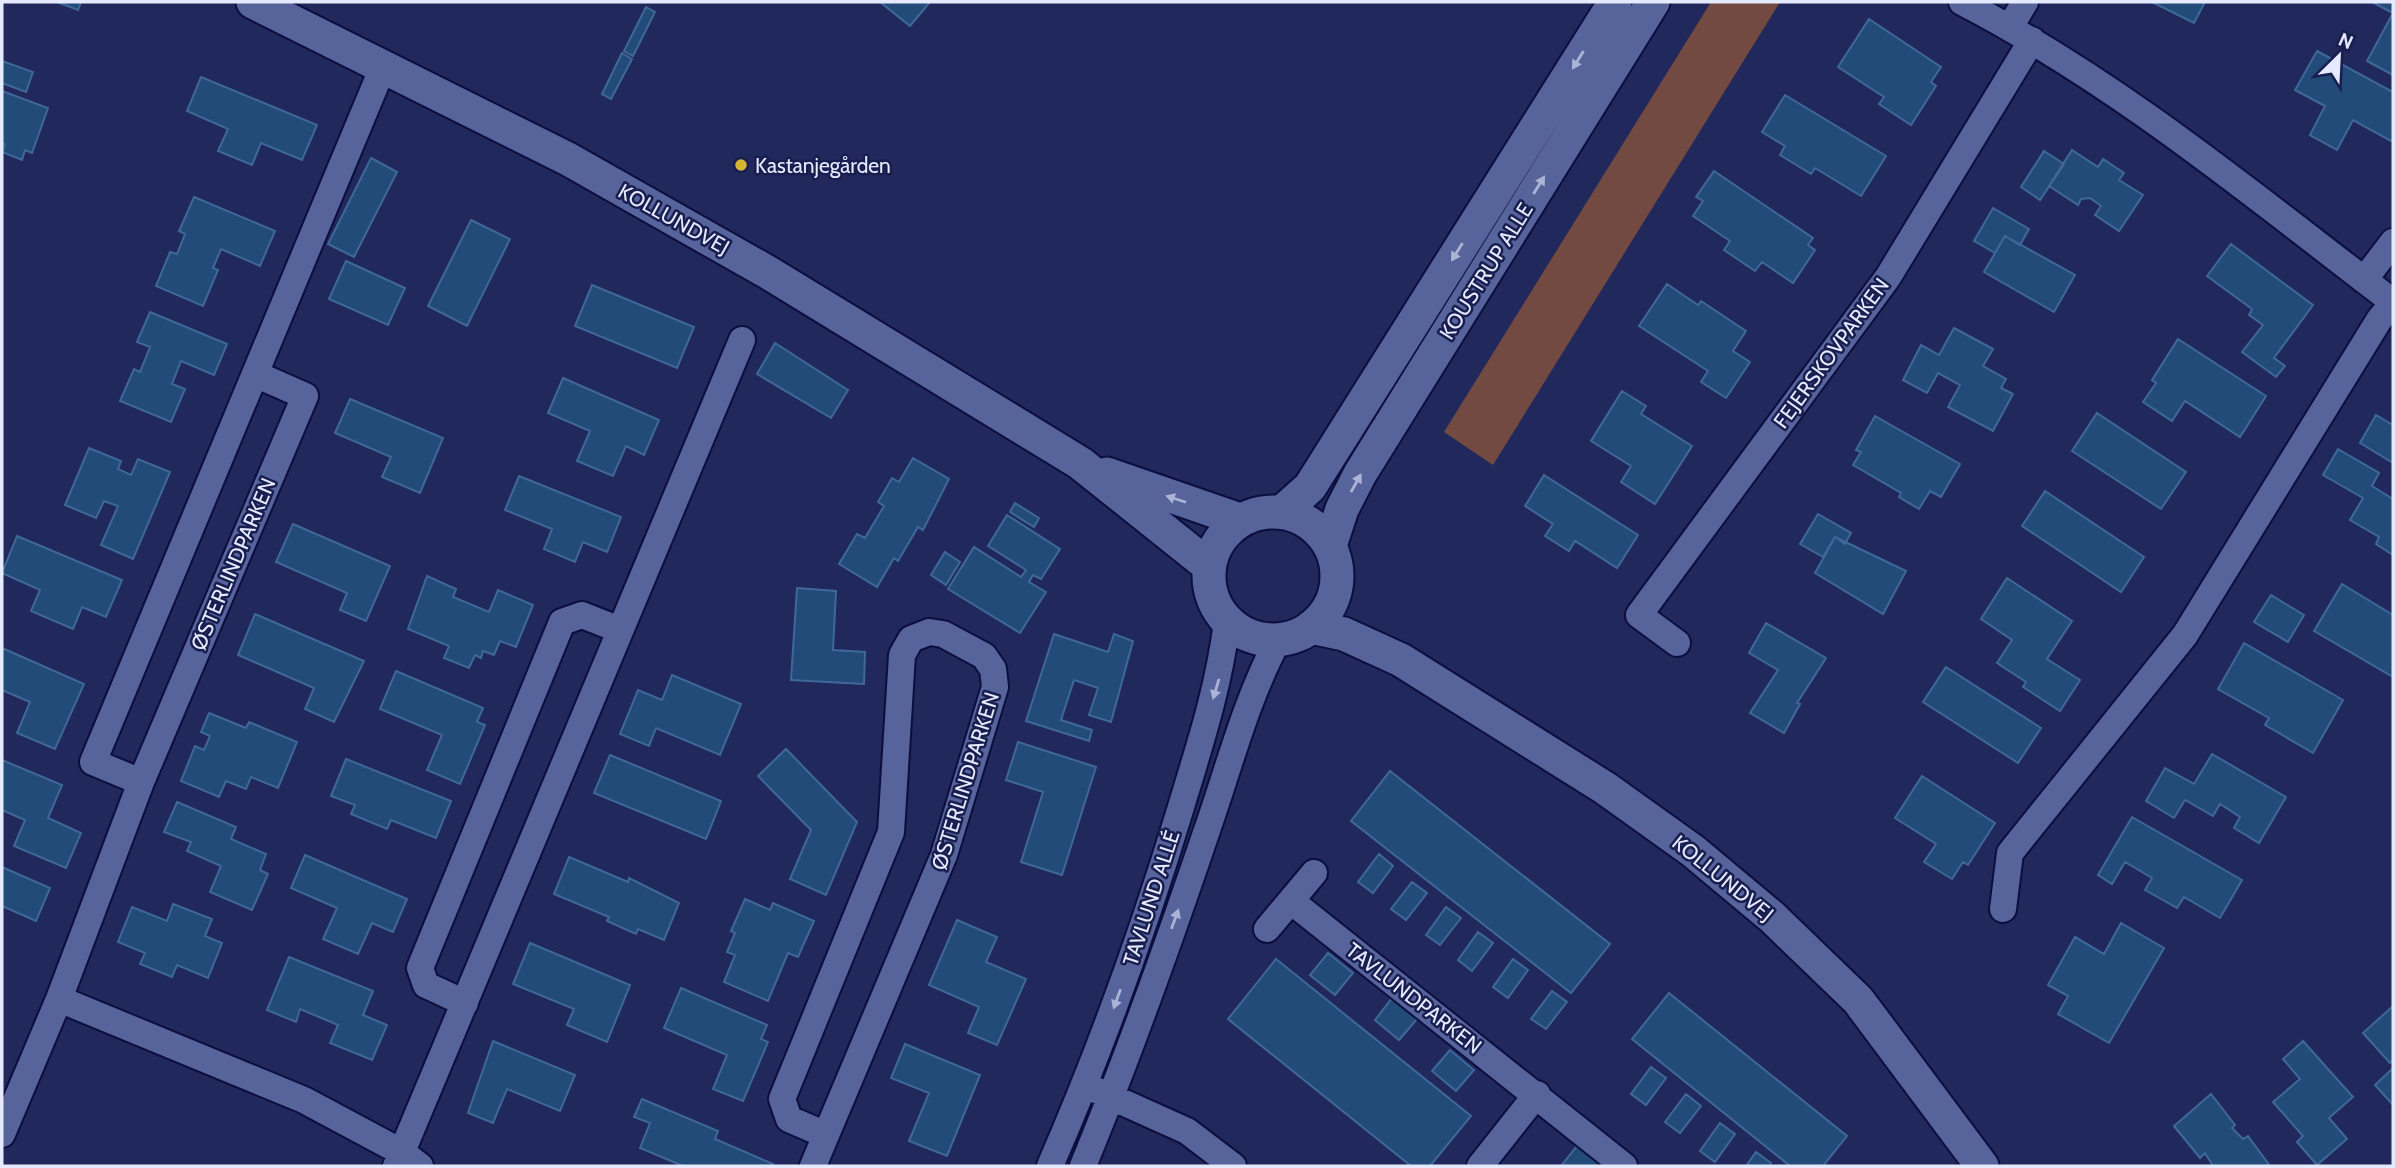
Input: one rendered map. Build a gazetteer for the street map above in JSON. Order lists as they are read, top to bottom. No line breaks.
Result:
{"streets":{"street":["KOLLUNDVEJ","KOUSTRUP ALLE","FEJERSKOVPARKEN","ØSTERLINDPARKEN","TAVLUND ALLÉ","TAVLUNDPARKEN"]},"crossings":[["KOLLUNDVEJ","KOUSTRUP ALLE"],["KOLLUNDVEJ","TAVLUND ALLÉ"],["KOUSTRUP ALLE","TAVLUND ALLÉ"]],"places":["Kastanjegården"],"north":"top right"}
